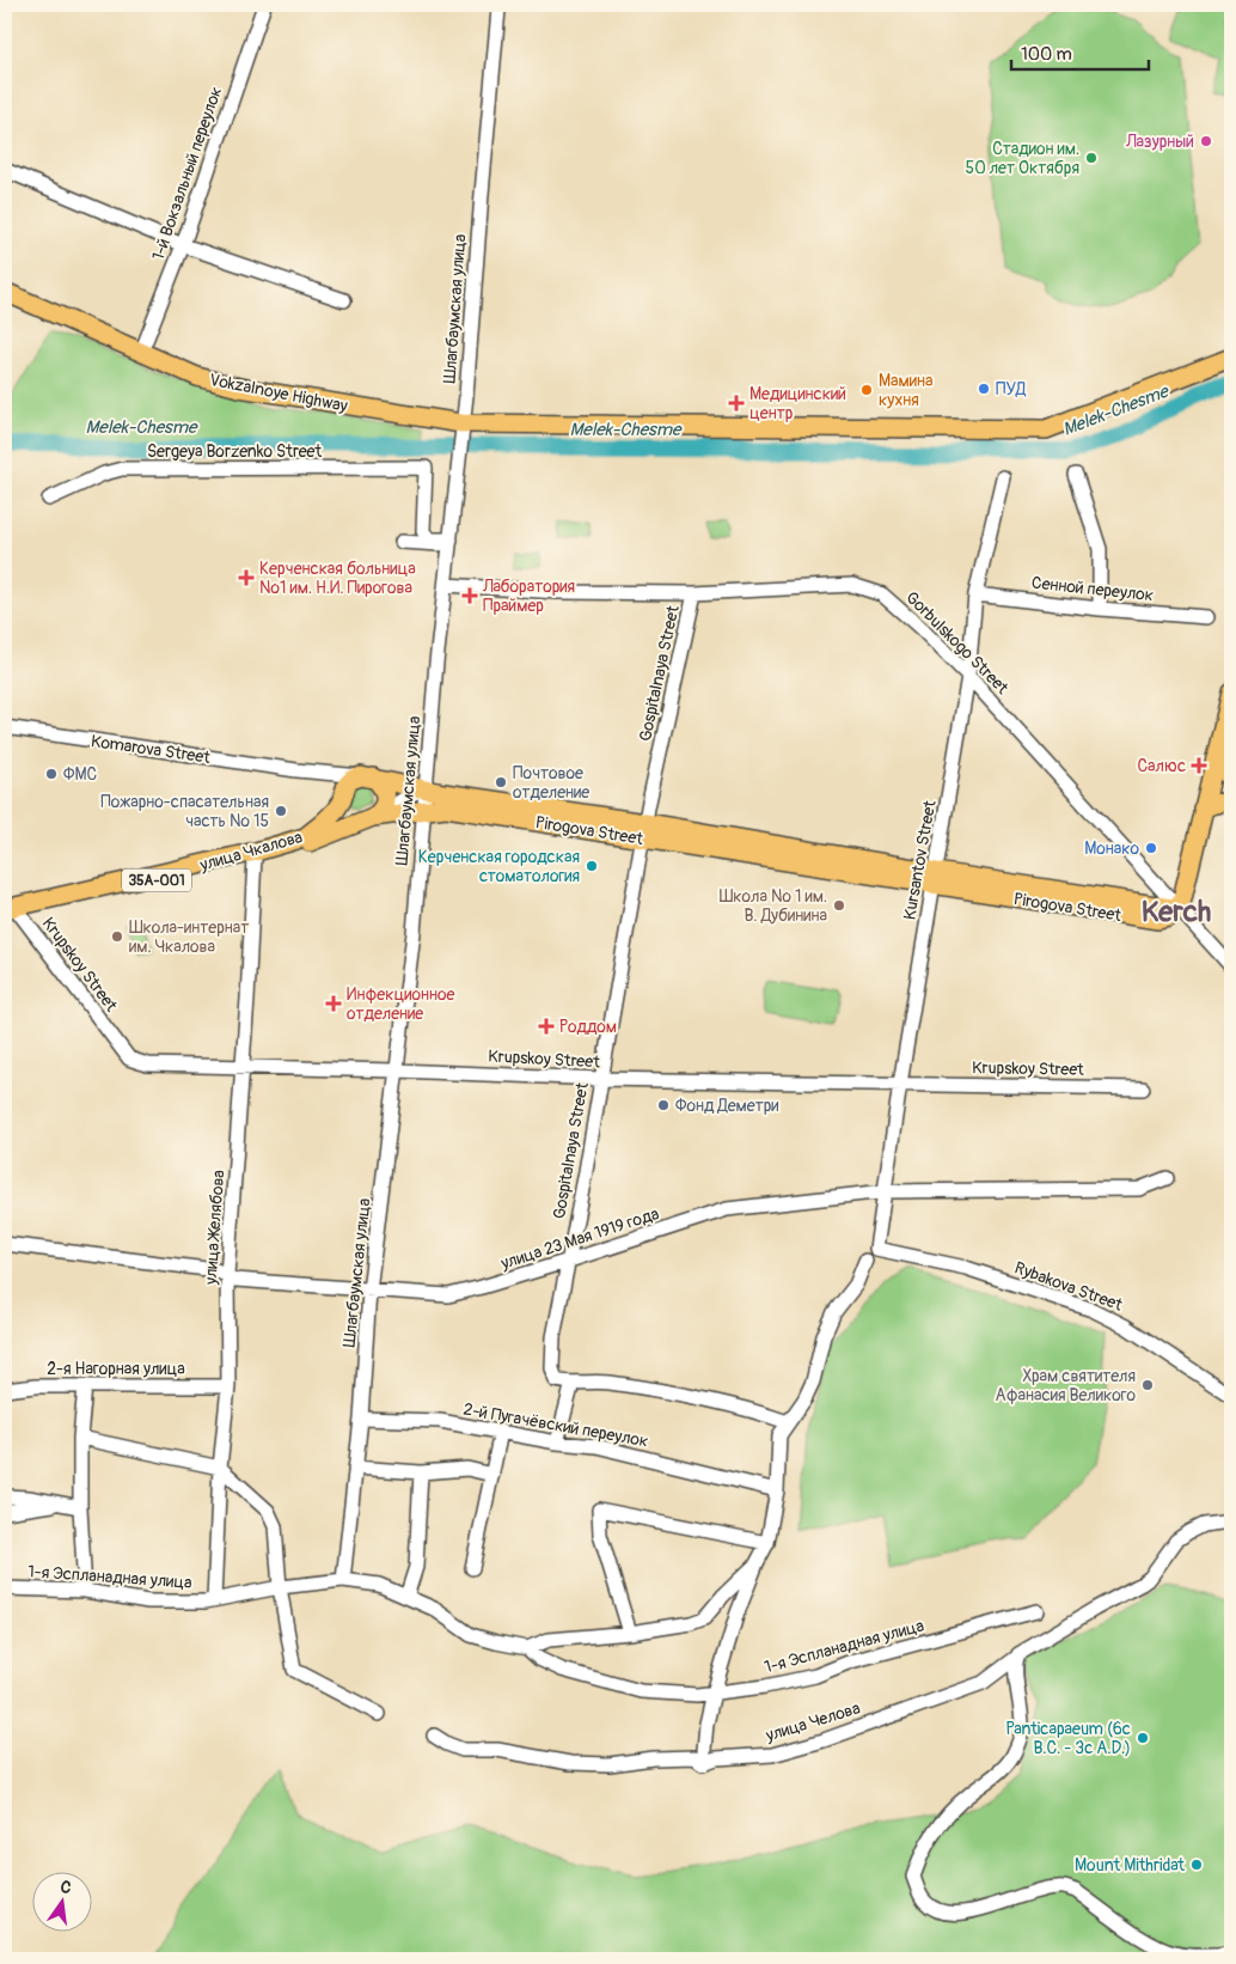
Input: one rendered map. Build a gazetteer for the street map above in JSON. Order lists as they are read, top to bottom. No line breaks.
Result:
{"streets":{"main road":["Vokzalnoye Highway","Komarova Street","Pirogova Street","улица Чкалова","35А-001"],"street":["1-й Вокзальный переулок","Шлагбаумская улица","Sergeya Borzenko Street","Сенной переулок","Gorbulskogo Street","Gospitalnaya Street","Kursantov Street","Krupskoy Street","улица Желябова","улица 23 Мая 1919 года","Rybakova Street","2-я Нагорная улица","2-й Пугачёвский переулок","1-я Эспланадная улица","улица Челова"]},"crossings":[["1-й Вокзальный переулок","Vokzalnoye Highway"],["Шлагбаумская улица","Vokzalnoye Highway"],["Шлагбаумская улица","Gorbulskogo Street"],["Шлагбаумская улица","Komarova Street"],["Шлагбаумская улица","Pirogova Street"],["Шлагбаумская улица","Krupskoy Street"],["Шлагбаумская улица","улица 23 Мая 1919 года"],["Шлагбаумская улица","2-й Пугачёвский переулок"],["Шлагбаумская улица","1-я Эспланадная улица"],["Сенной переулок","Kursantov Street"],["Gorbulskogo Street","Gospitalnaya Street"],["Gorbulskogo Street","Pirogova Street"],["Gorbulskogo Street","Kursantov Street"],["Gospitalnaya Street","Pirogova Street"],["Gospitalnaya Street","Krupskoy Street"],["Gospitalnaya Street","улица 23 Мая 1919 года"],["Komarova Street","Pirogova Street"],["Komarova Street","улица Чкалова"],["Pirogova Street","улица Чкалова"],["Pirogova Street","Kursantov Street"],["улица Чкалова","Krupskoy Street"],["улица Чкалова","улица Желябова"],["Kursantov Street","Krupskoy Street"],["Kursantov Street","улица 23 Мая 1919 года"],["Kursantov Street","Rybakova Street"],["Krupskoy Street","улица Желябова"],["улица Желябова","улица 23 Мая 1919 года"],["улица Желябова","2-я Нагорная улица"],["улица Желябова","1-я Эспланадная улица"]],"districts":["Kerch"],"water":["Melek-Chesme"],"places":{"other":["Лазурный","Стадион им. 50 лет Октября","ПУД","Мамина кухня","ФМС","Почтовое отделение","Пожарно-спасательная часть № 15","Монако","Керченская городская стоматология","Школа № 1 им. В. Дубинина","Школа-интернат им. Чкалова","Фонд Деметри","Храм святителя Афанасия Великого","Panticapaeum (6c B.C. - 3c A.D.)","Mount Mithridat"],"health":["Медицинский центр","Керченская больница №1 им. Н.И. Пирогова","Лаборатория Праймер","Салюс","Инфекционное отделение","Роддом"]},"scale_bar":"100 m","north":"top"}
